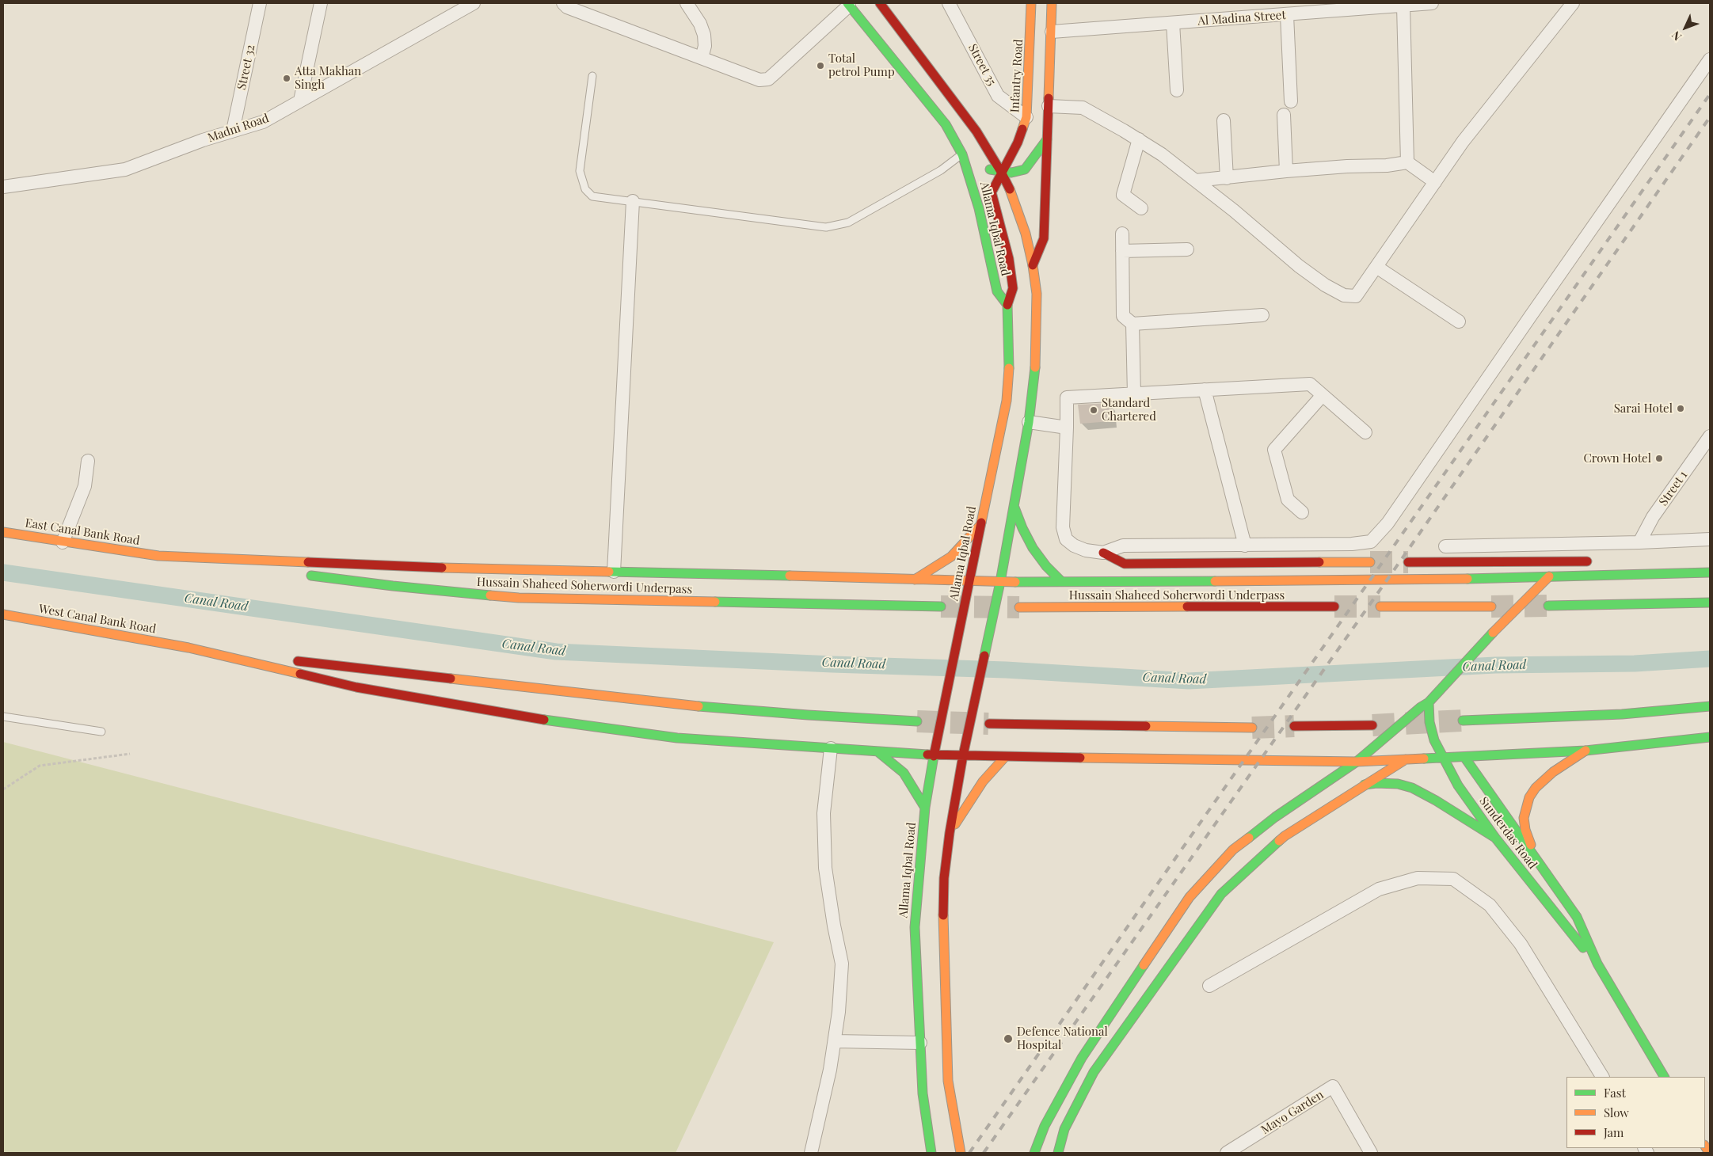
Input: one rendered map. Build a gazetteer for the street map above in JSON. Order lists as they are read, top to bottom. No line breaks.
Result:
{"streets":{"main road":["Infantry Road","Allama Iqbal Road","East Canal Bank Road","Hussain Shaheed Soherwordi Underpass","West Canal Bank Road","Sunderdas Road"],"street":["Al Madina Street","Street 35","Street 32","Madni Road","Street 1","Mayo Garden"]},"crossings":[["Street 35","Infantry Road"],["Street 32","Madni Road"],["Infantry Road","Allama Iqbal Road"]],"water":["Canal Road"],"places":["Total petrol Pump","Atta Makhan Singh","Sarai Hotel","Standard Chartered","Crown Hotel","Defence National Hospital"],"legend":["Fast","Slow","Jam"],"north":"bottom left"}
